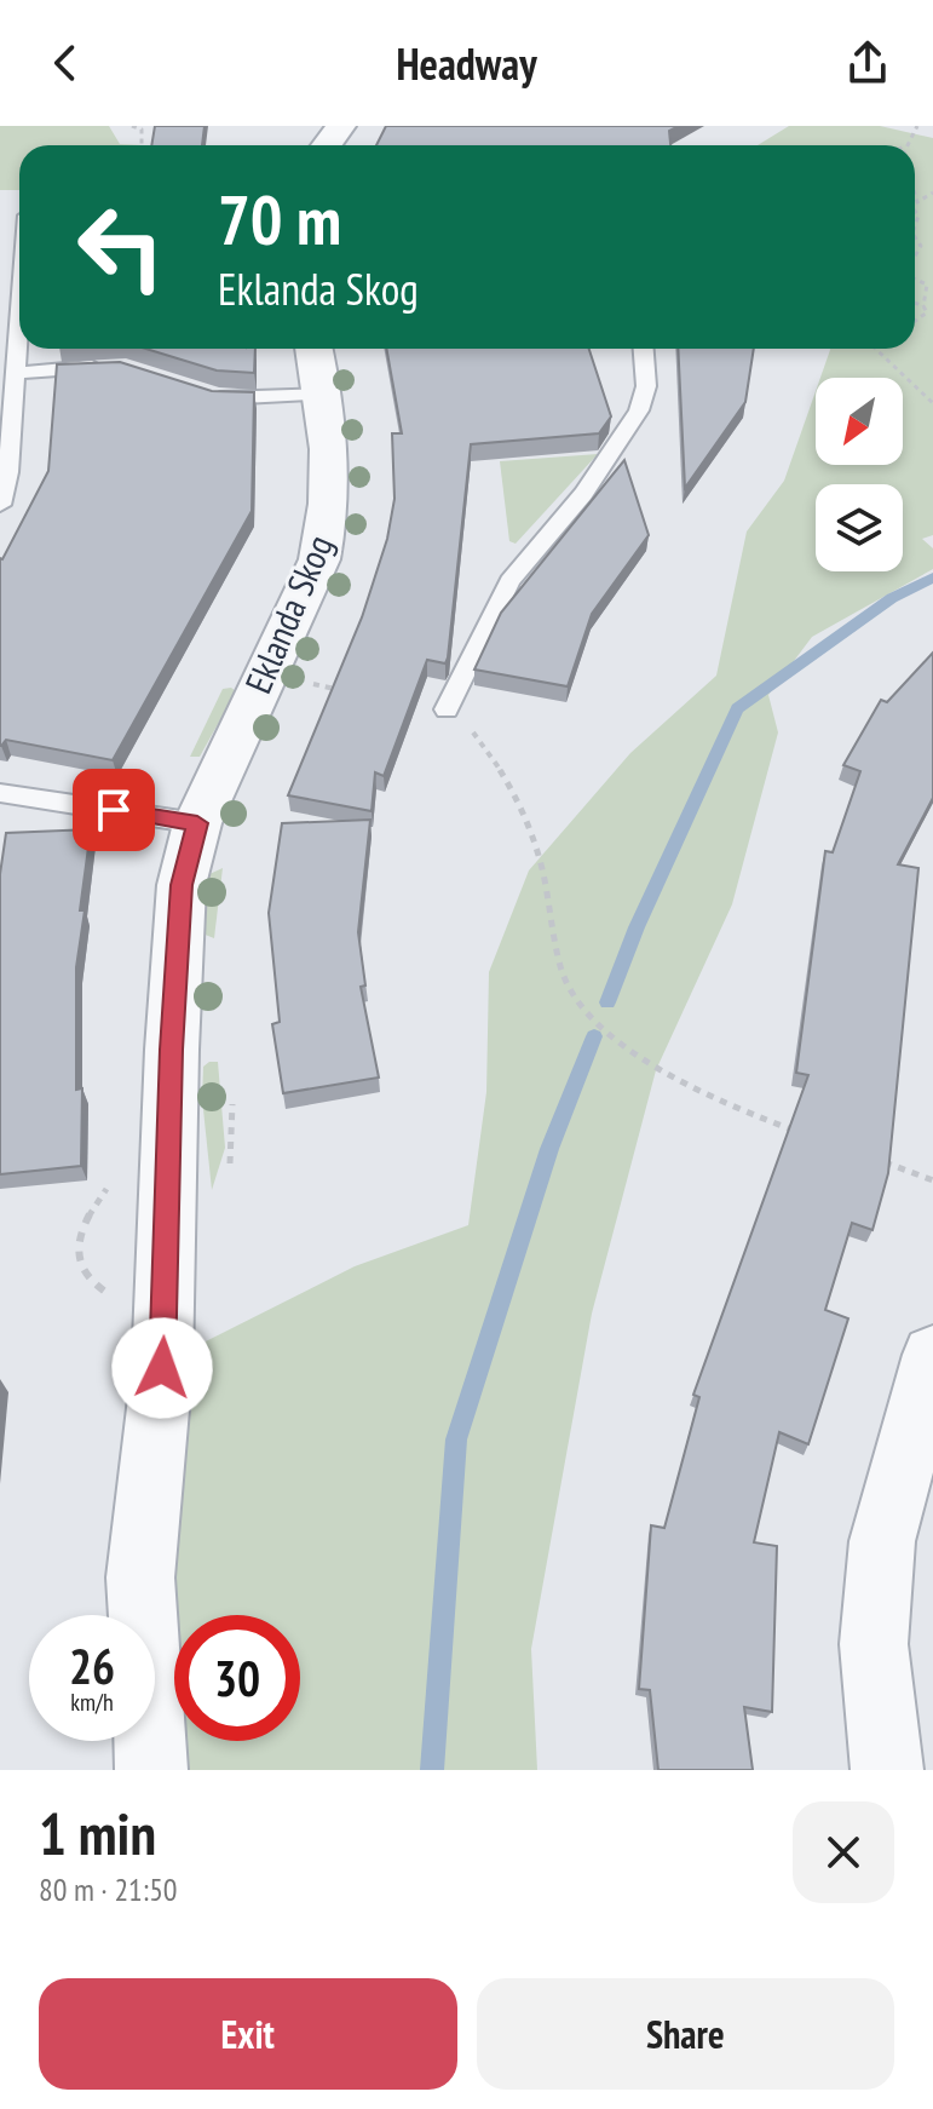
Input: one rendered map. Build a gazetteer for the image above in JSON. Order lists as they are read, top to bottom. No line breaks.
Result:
{"streets":{"street":["Eklanda Skog"]},"north":"bottom left","page":{"header":"Headway","turn":["70 m","Eklanda Skog"],"speed":"26 km/h","limit":"30","heading":["1 min","80 m · 21:50"],"buttons":["Exit","Share"]}}
